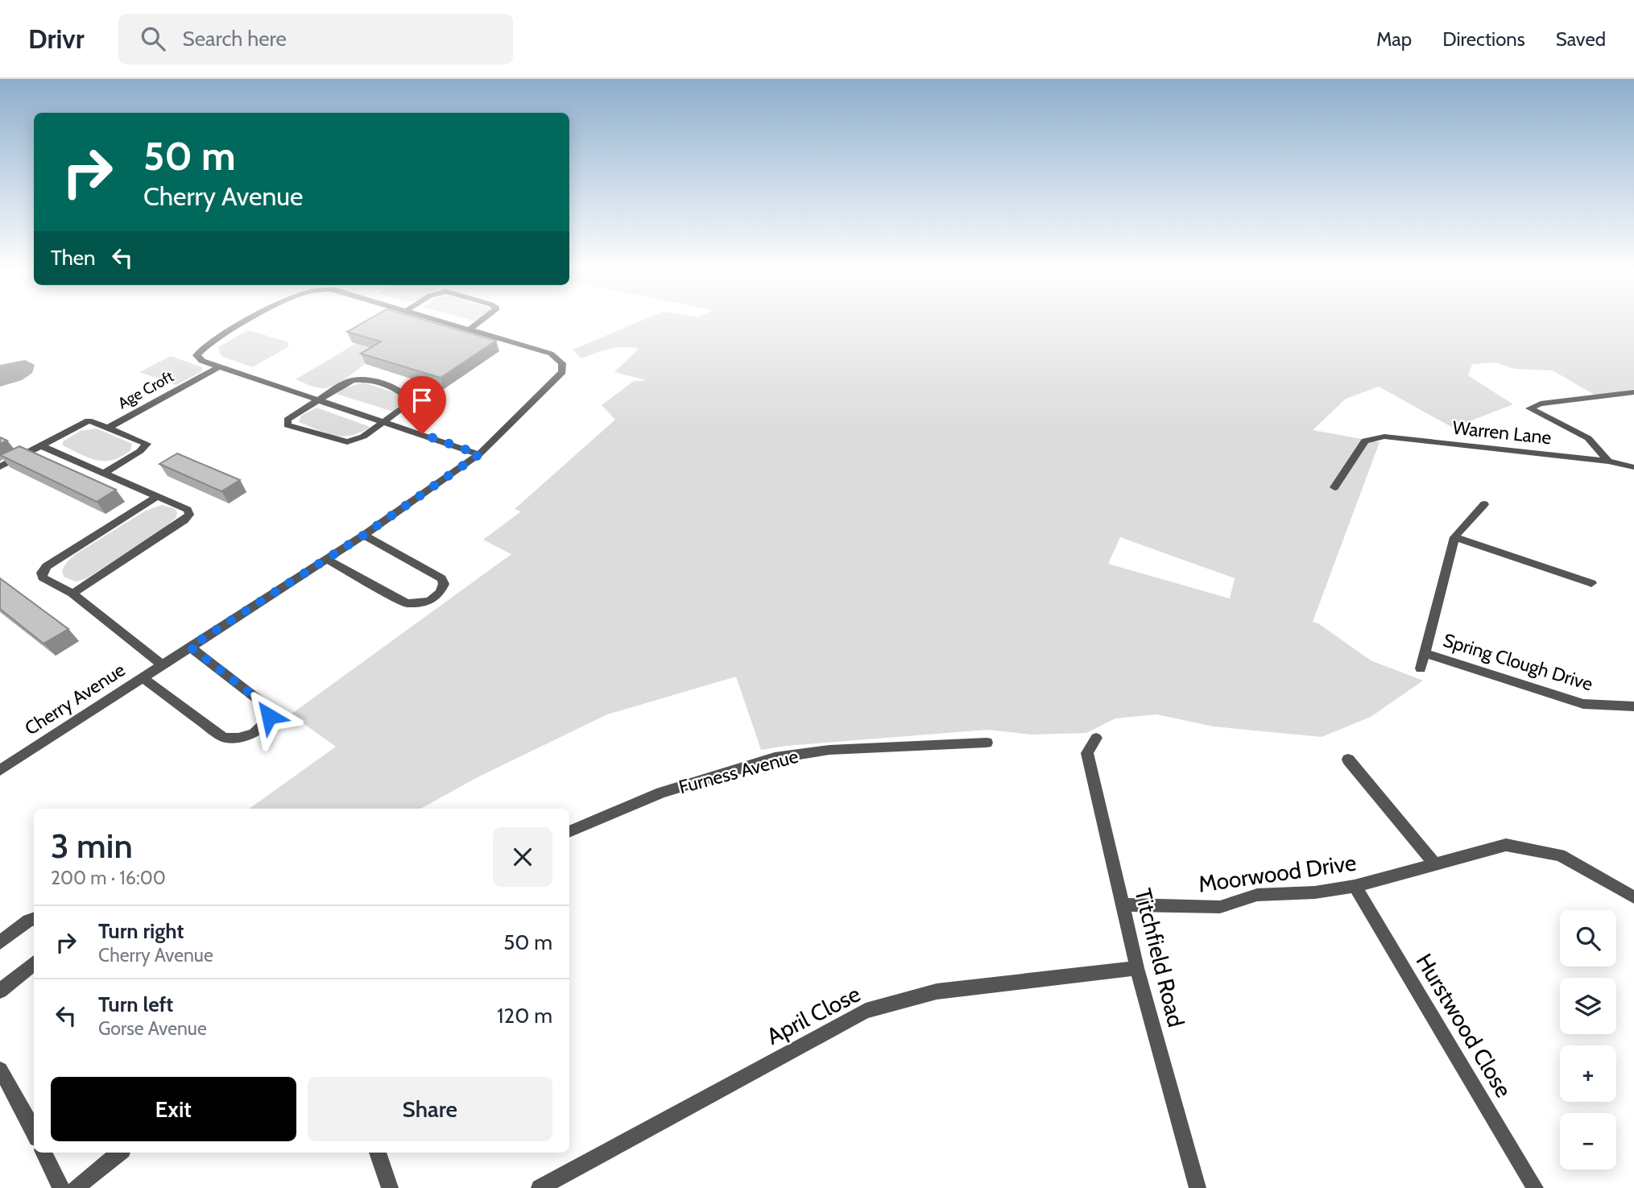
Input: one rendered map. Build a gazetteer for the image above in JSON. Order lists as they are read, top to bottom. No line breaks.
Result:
{"streets":{"street":["Age Croft","Warren Lane","Spring Clough Drive","Cherry Avenue","Furness Avenue","Moorwood Drive","Titchfield Road","April Close","Hurstwood Close"]},"crossings":[["Age Croft","Cherry Avenue"],["Moorwood Drive","Titchfield Road"],["Moorwood Drive","Hurstwood Close"],["Titchfield Road","April Close"]],"page":{"header":"Drivr","search":"Search here","nav":["Map","Directions","Saved"],"turn":["50 m","Cherry Avenue"],"then":"Then","heading":["3 min","200 m · 16:00"],"list":[{"name":"Turn right","note":"Cherry Avenue","value":"50 m"},{"name":"Turn left","note":"Gorse Avenue","value":"120 m"}],"map_buttons":["+","−"],"buttons":["Exit","Share"]}}
